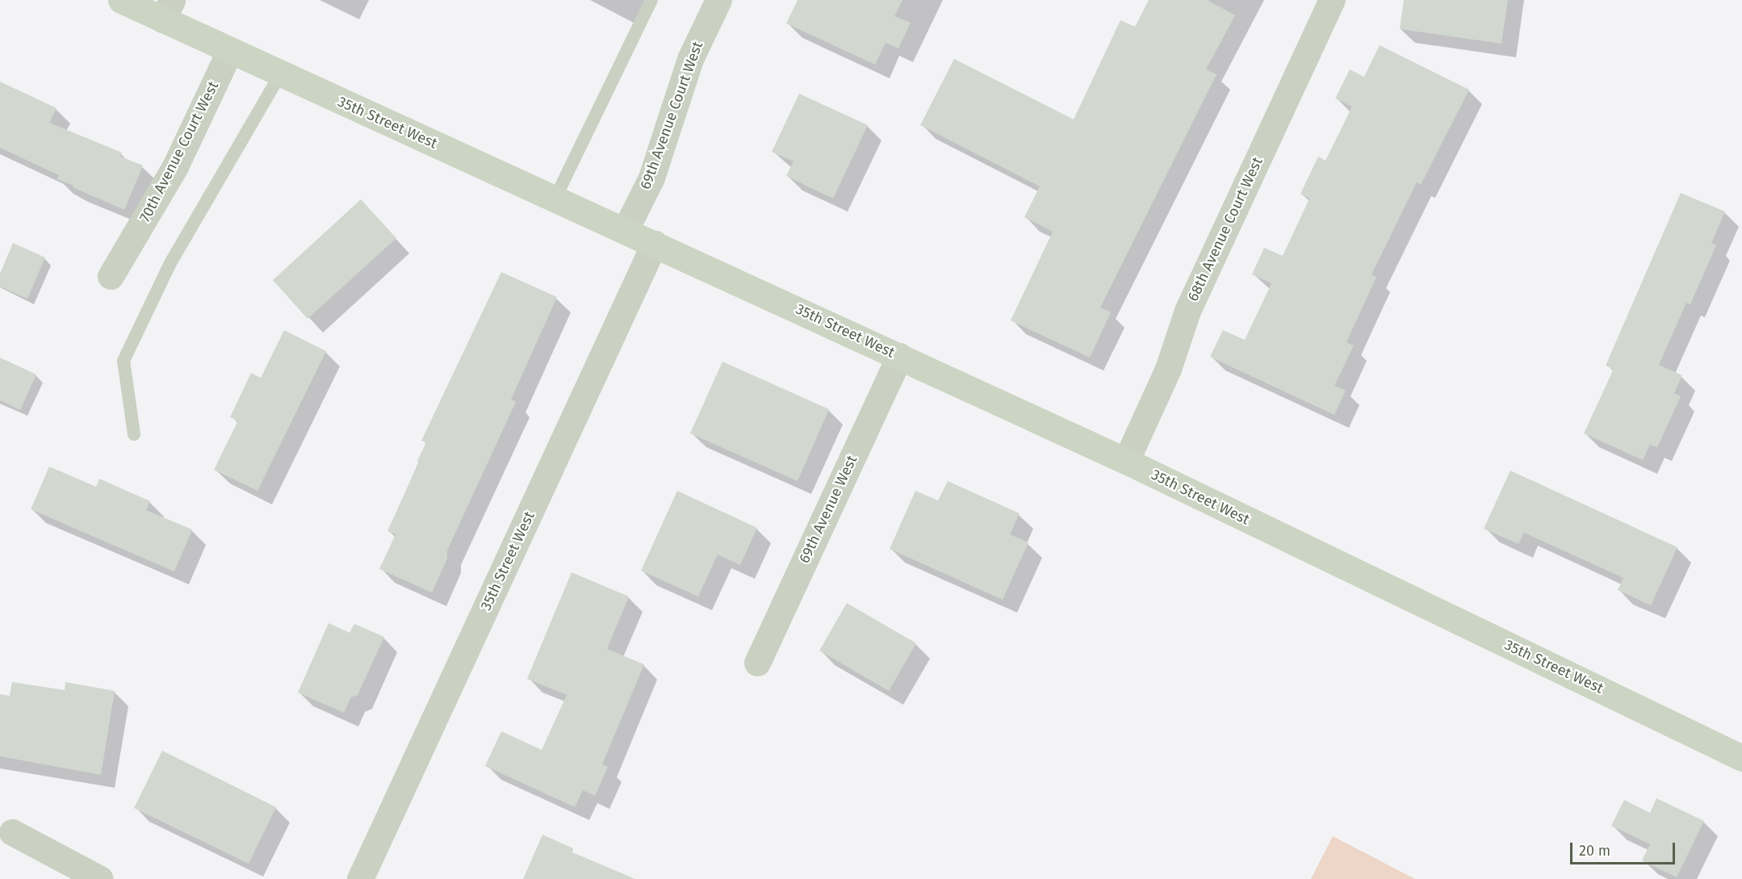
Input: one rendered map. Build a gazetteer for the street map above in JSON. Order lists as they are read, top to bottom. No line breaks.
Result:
{"streets":{"street":["69th Avenue Court West","35th Street West","70th Avenue Court West","68th Avenue Court West","69th Avenue West"]},"crossings":[["69th Avenue Court West","35th Street West"],["35th Street West","70th Avenue Court West"],["35th Street West","68th Avenue Court West"],["35th Street West","69th Avenue West"]],"scale_bar":"20 m"}
